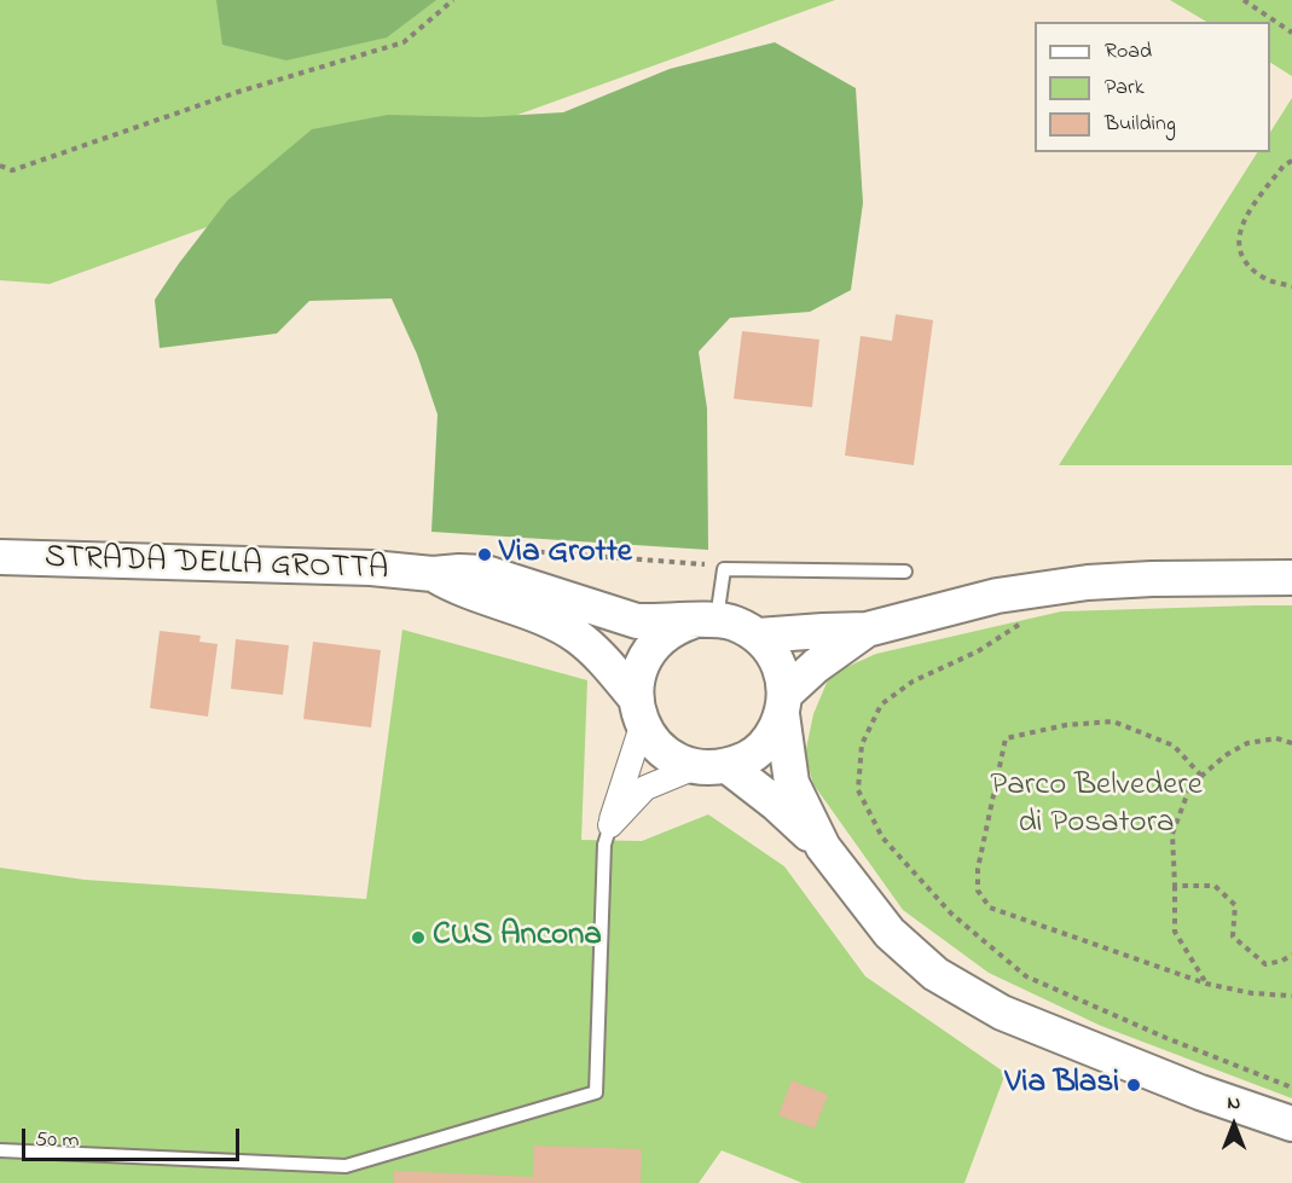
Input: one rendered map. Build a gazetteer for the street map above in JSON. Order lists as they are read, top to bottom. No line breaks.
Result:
{"streets":{"street":["STRADA DELLA GROTTA"]},"parks":["Parco Belvedere di Posatora"],"places":["Via Grotte","CUS Ancona","Via Blasi"],"legend":["Road","Park","Building"],"scale_bar":"50 m","north":"top"}
